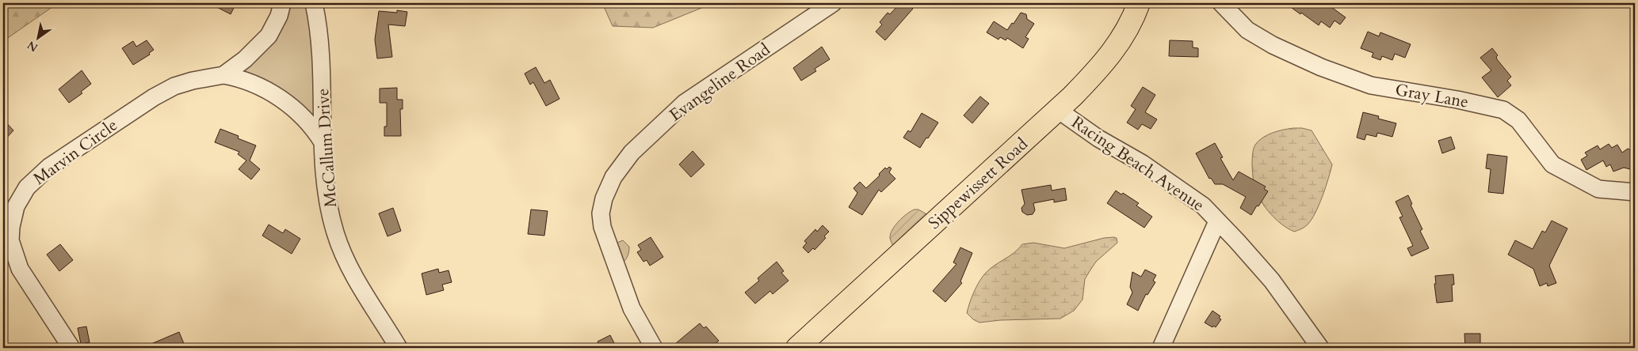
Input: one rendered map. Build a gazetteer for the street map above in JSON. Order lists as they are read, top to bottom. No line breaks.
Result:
{"streets":{"main road":["Sippewissett Road"],"street":["Evangeline Road","Gray Lane","McCallum Drive","Marvin Circle","Racing Beach Avenue"]},"crossings":[["McCallum Drive","Marvin Circle"],["Racing Beach Avenue","Sippewissett Road"]],"north":"bottom left"}
